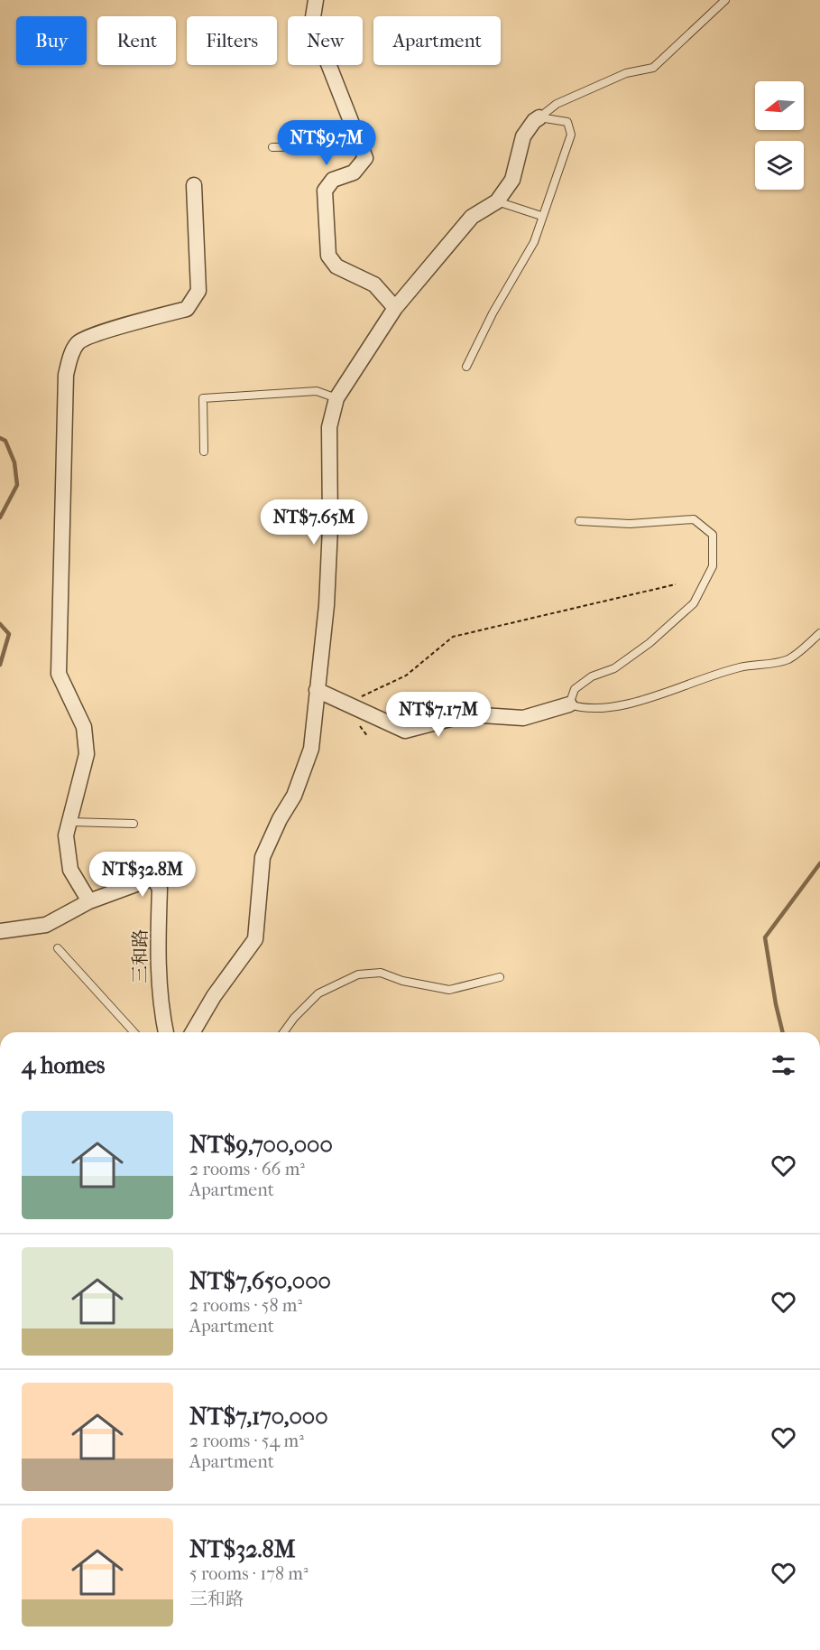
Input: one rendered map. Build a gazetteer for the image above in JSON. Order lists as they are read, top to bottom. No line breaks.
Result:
{"streets":{"street":["三和路"]},"north":"left","page":{"chip":["Buy","Rent","Filters","New","Apartment"],"price":["NT$9.7M","NT$7.65M","NT$7.17M","NT$32.8M"],"heading":"4 homes","list":[{"name":"NT$9,700,000","note":"2 rooms · 66 m² · Apartment"},{"name":"NT$7,650,000","note":"2 rooms · 58 m² · Apartment"},{"name":"NT$7,170,000","note":"2 rooms · 54 m² · Apartment"},{"name":"NT$32.8M","note":"5 rooms · 178 m² · 三和路"}]}}
